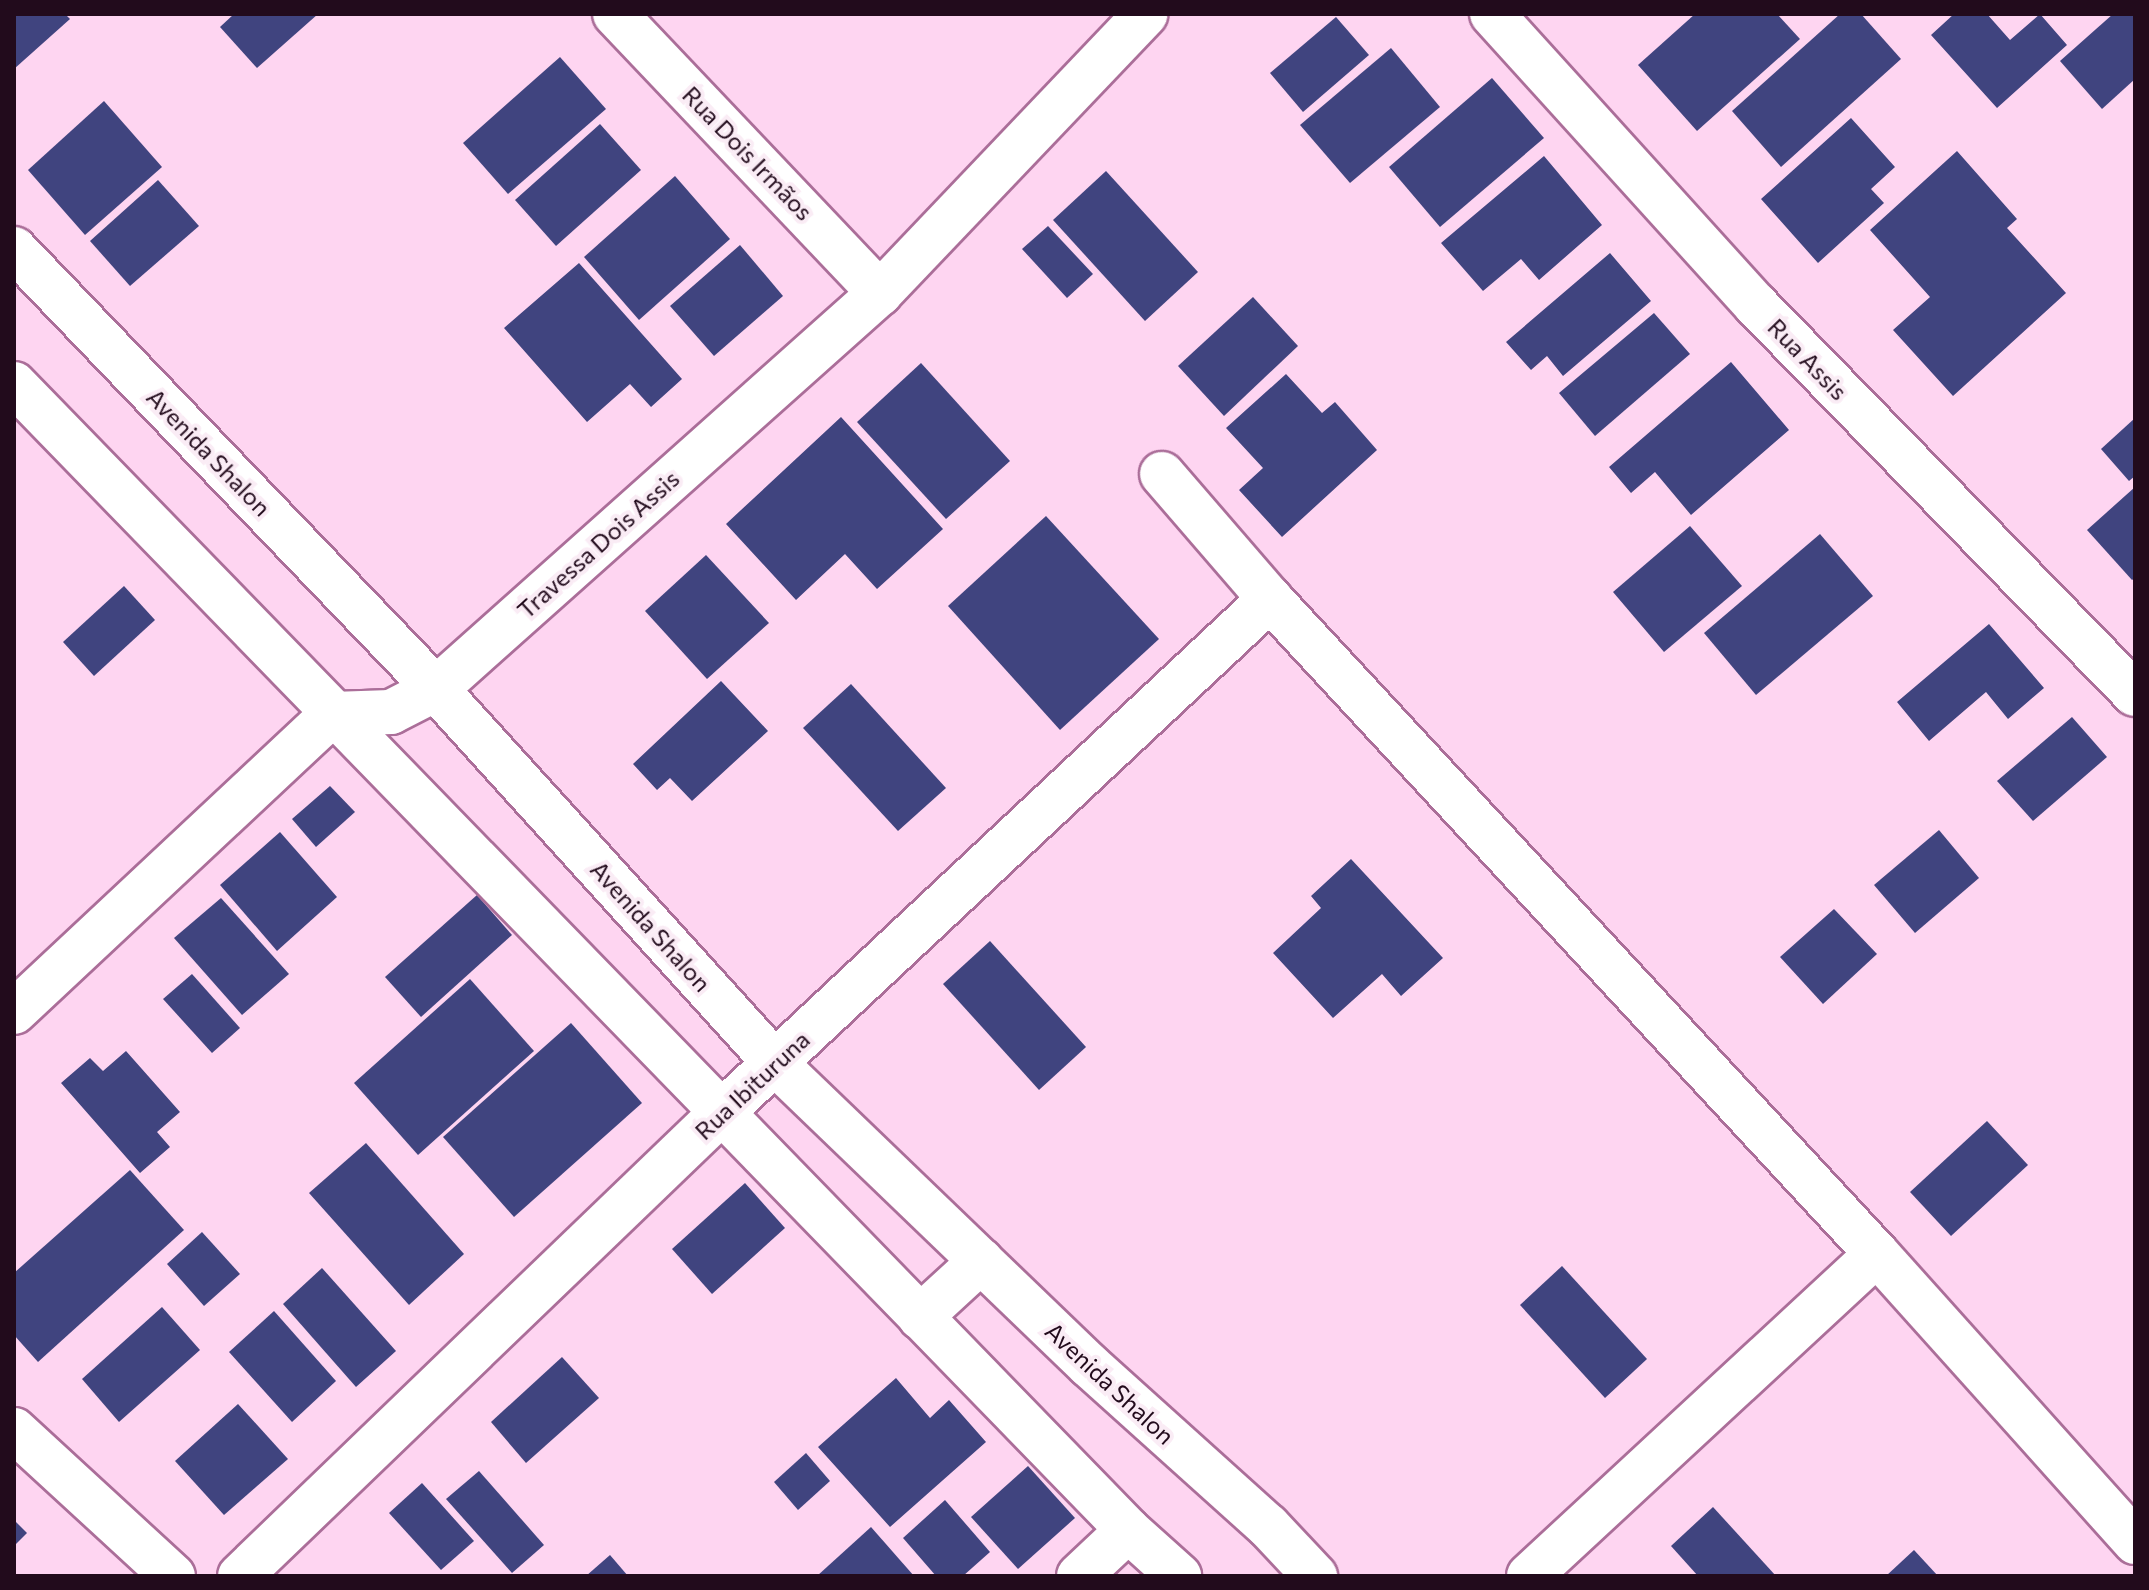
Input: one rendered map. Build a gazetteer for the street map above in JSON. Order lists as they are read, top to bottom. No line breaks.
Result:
{"streets":{"street":["Rua Dois Irmãos","Rua Assis","Avenida Shalon","Travessa Dois Assis","Rua Ibituruna"]},"crossings":[["Rua Dois Irmãos","Travessa Dois Assis"],["Avenida Shalon","Travessa Dois Assis"],["Avenida Shalon","Rua Ibituruna"]]}
